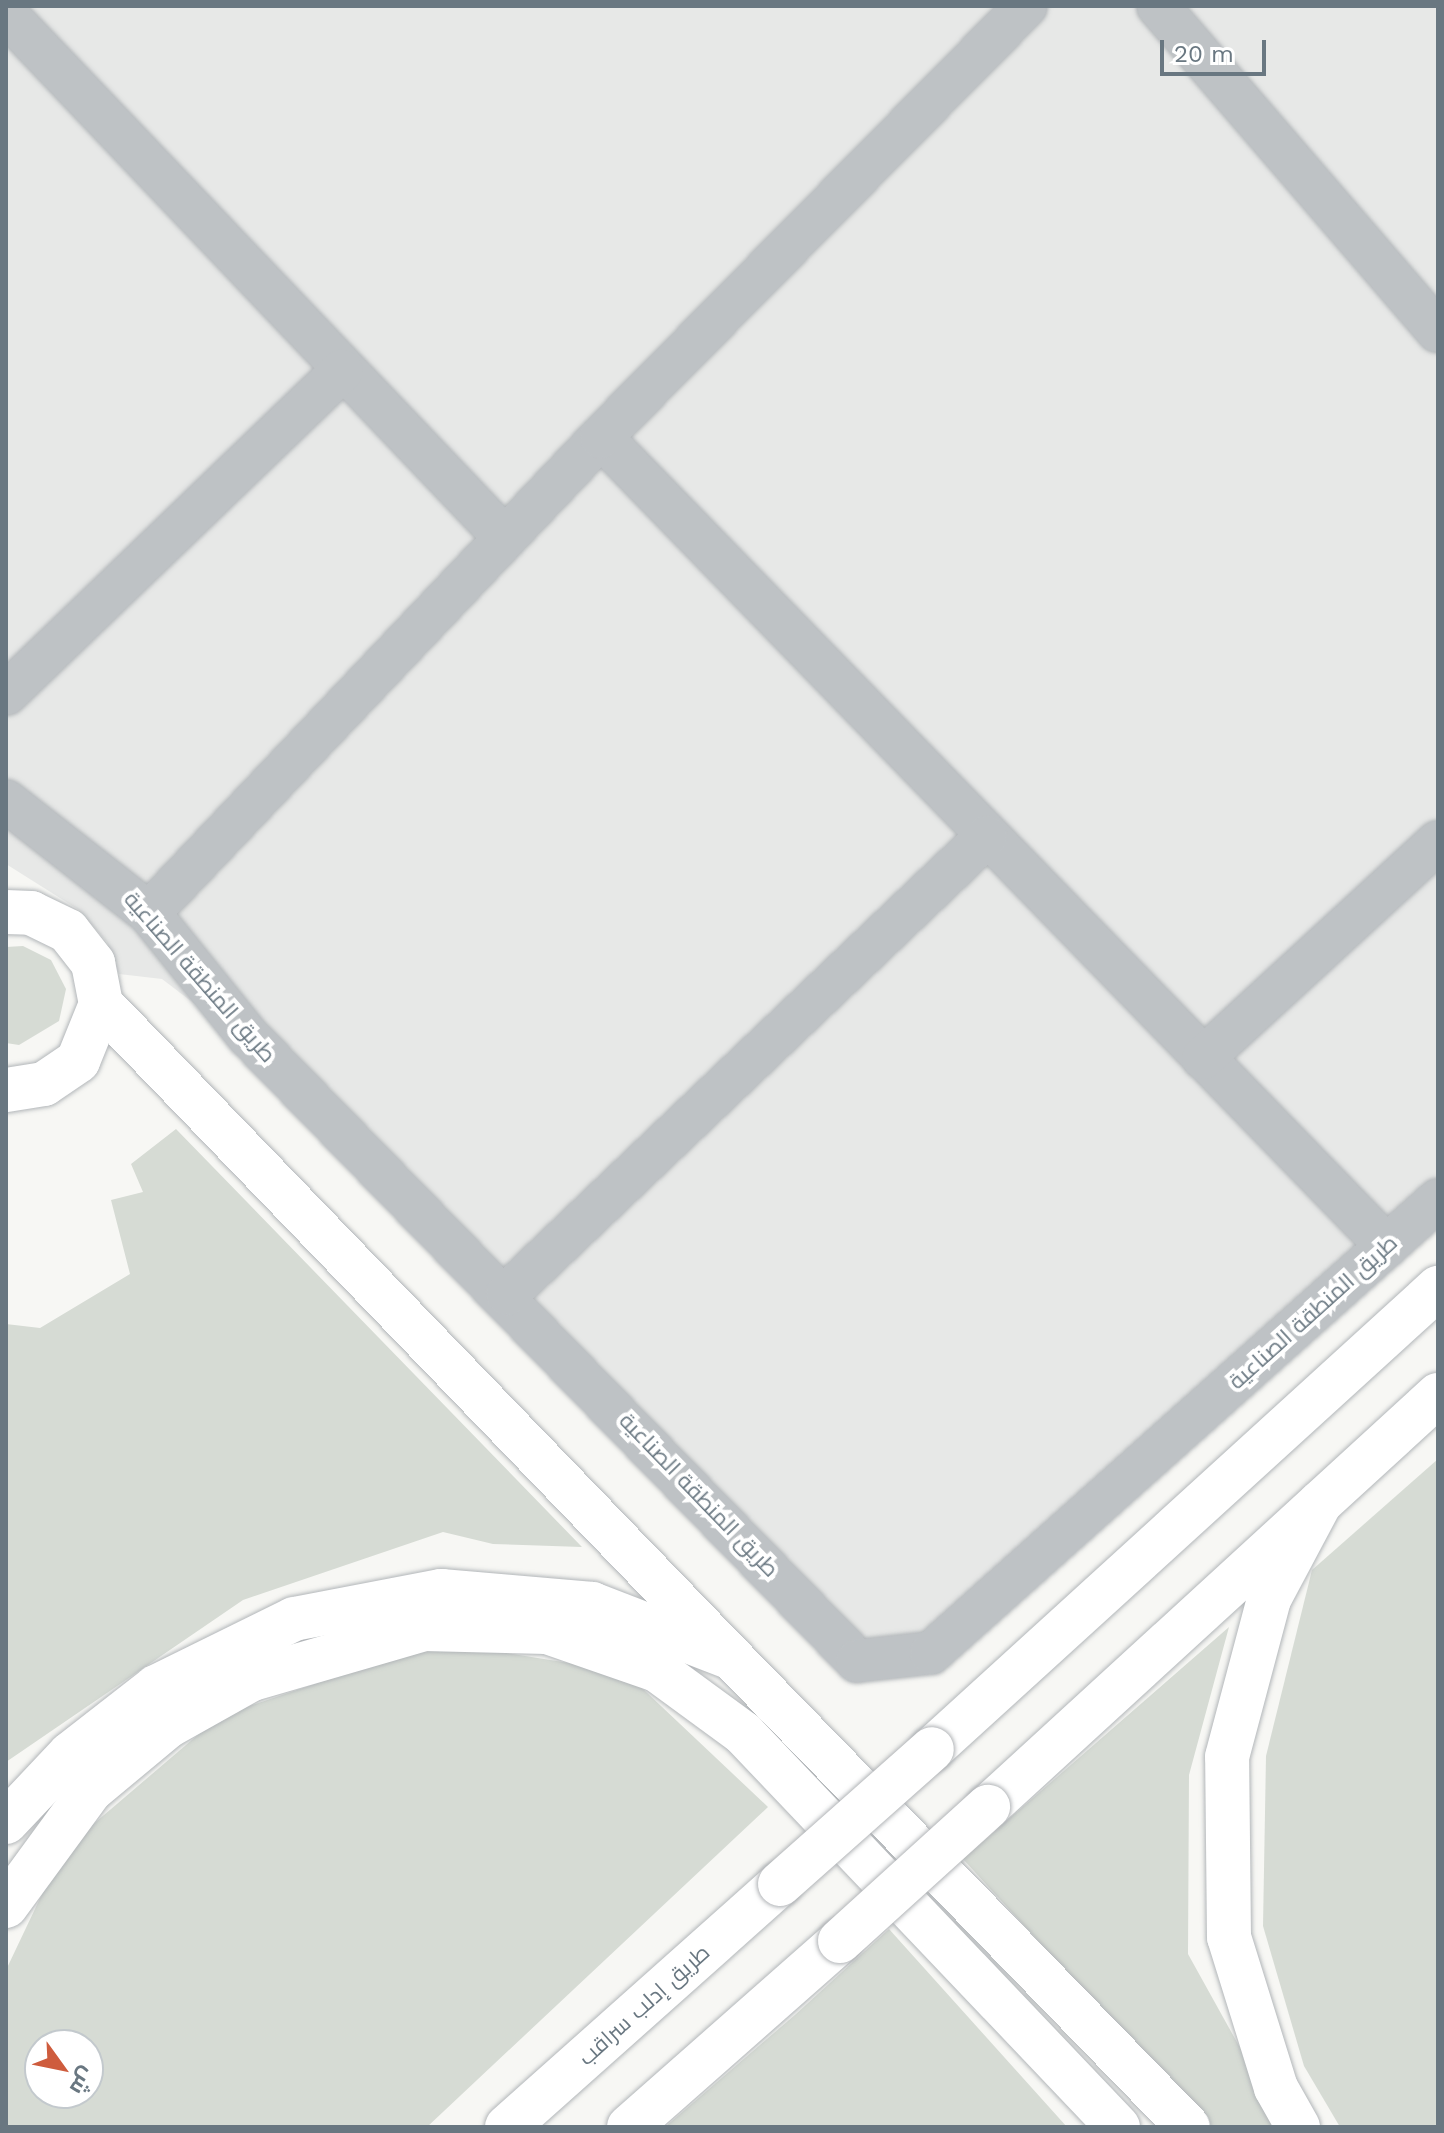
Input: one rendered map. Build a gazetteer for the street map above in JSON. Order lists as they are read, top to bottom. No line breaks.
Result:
{"streets":{"main road":["طريق إدلب سراقب"],"street":["طريق المنطقة الصناعية"]},"scale_bar":"20 m","north":"bottom right"}
